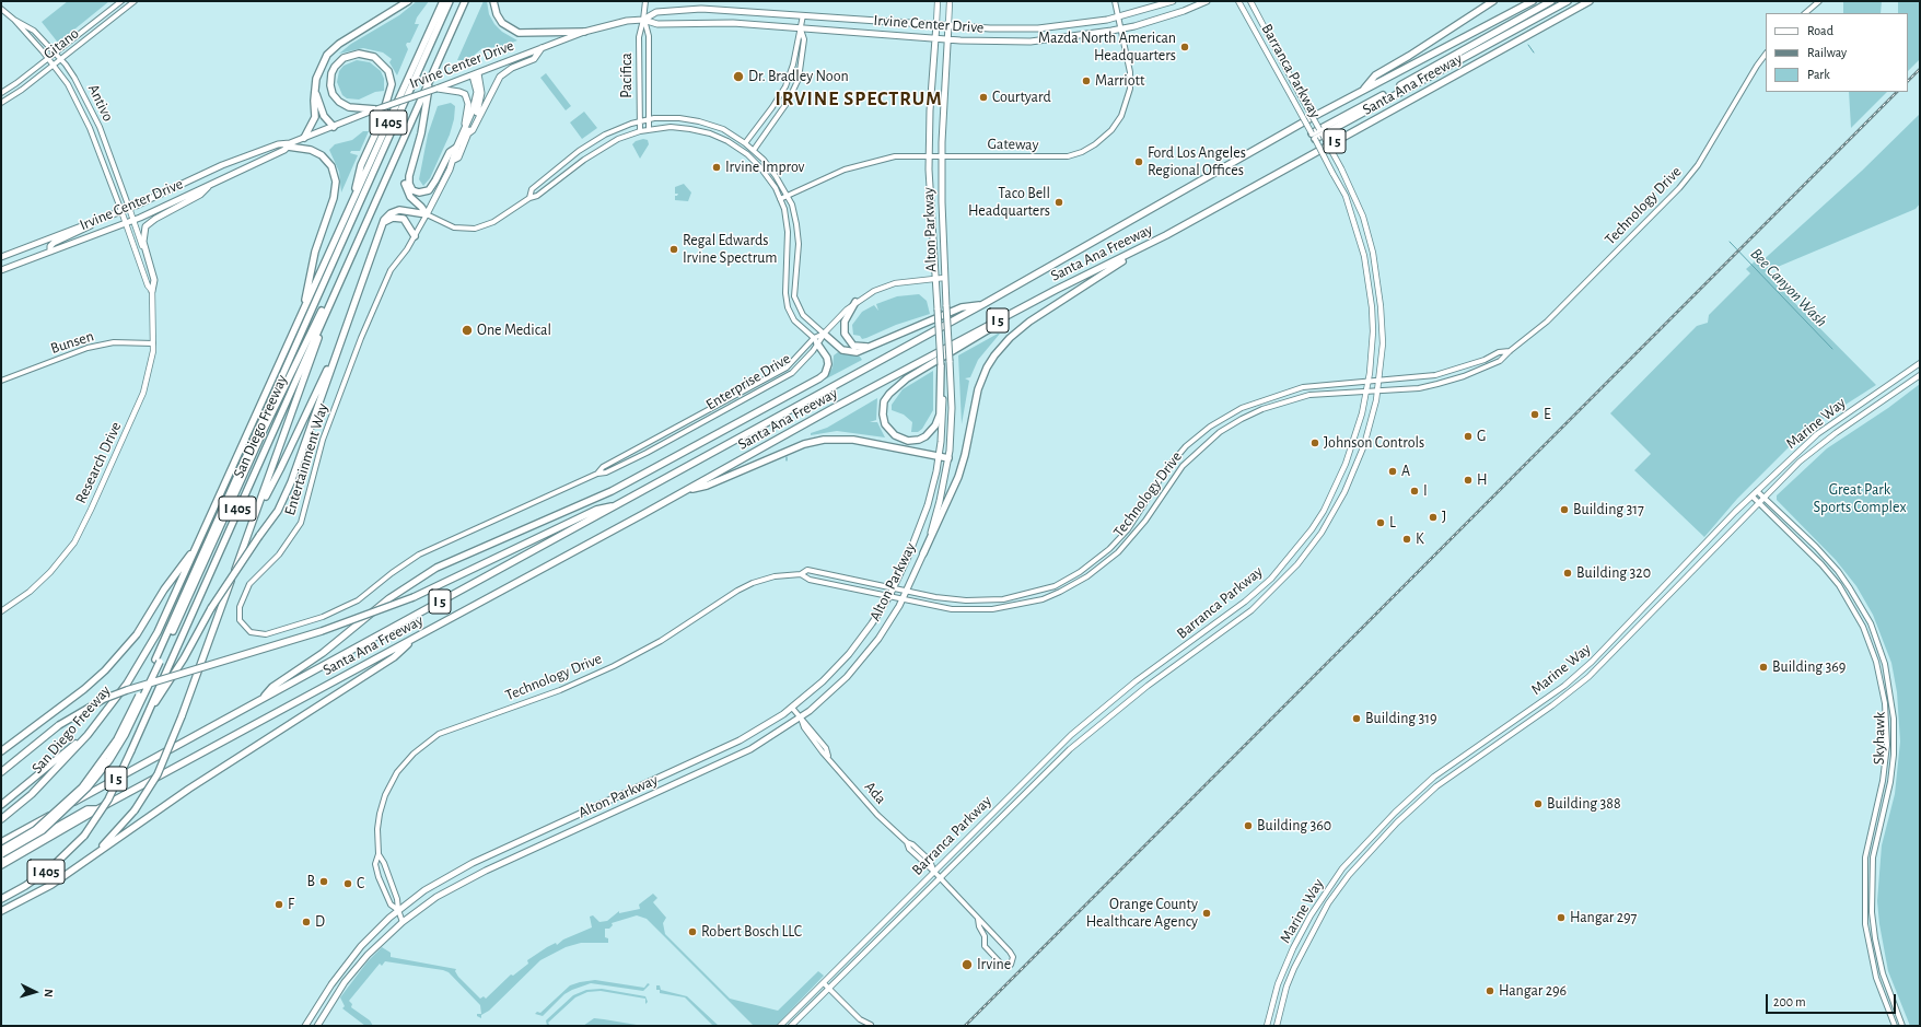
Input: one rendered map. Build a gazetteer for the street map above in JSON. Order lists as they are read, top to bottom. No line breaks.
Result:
{"streets":{"highway":["Santa Ana Freeway","I 405","I 5","San Diego Freeway"],"main road":["Irvine Center Drive","Barranca Parkway","Antivo","Alton Parkway","Marine Way","Entertainment Way","Research Drive"],"street":["Gitano","Pacifica","Gateway","Technology Drive","Bunsen","Enterprise Drive","Skyhawk","Ada"]},"crossings":[["Irvine Center Drive","Pacifica"],["Irvine Center Drive","Antivo"],["Irvine Center Drive","Gateway"],["Irvine Center Drive","Alton Parkway"],["Irvine Center Drive","Entertainment Way"],["Irvine Center Drive","Research Drive"],["Gitano","Antivo"],["Barranca Parkway","Technology Drive"],["Barranca Parkway","Ada"],["Antivo","Research Drive"],["Gateway","Alton Parkway"],["Technology Drive","Alton Parkway"],["Alton Parkway","Ada"],["Bunsen","Research Drive"],["Enterprise Drive","Entertainment Way"],["Marine Way","Skyhawk"]],"districts":["IRVINE SPECTRUM"],"water":["Bee Canyon Wash"],"parks":["Great Park Sports Complex"],"places":["Mazda North American Headquarters","Dr. Bradley Noon","Marriott","Courtyard","Ford Los Angeles Regional Offices","Irvine Improv","Taco Bell Headquarters","Regal Edwards Irvine Spectrum","One Medical","E","G","Johnson Controls","A","H","I","Building 317","J","L","K","Building 320","Building 369","Building 319","Building 388","Building 360","B","C","F","Orange County Healthcare Agency","Hangar 297","D","Robert Bosch LLC","Irvine","Hangar 296"],"legend":["Road","Railway","Park"],"scale_bar":"200 m","north":"right"}
